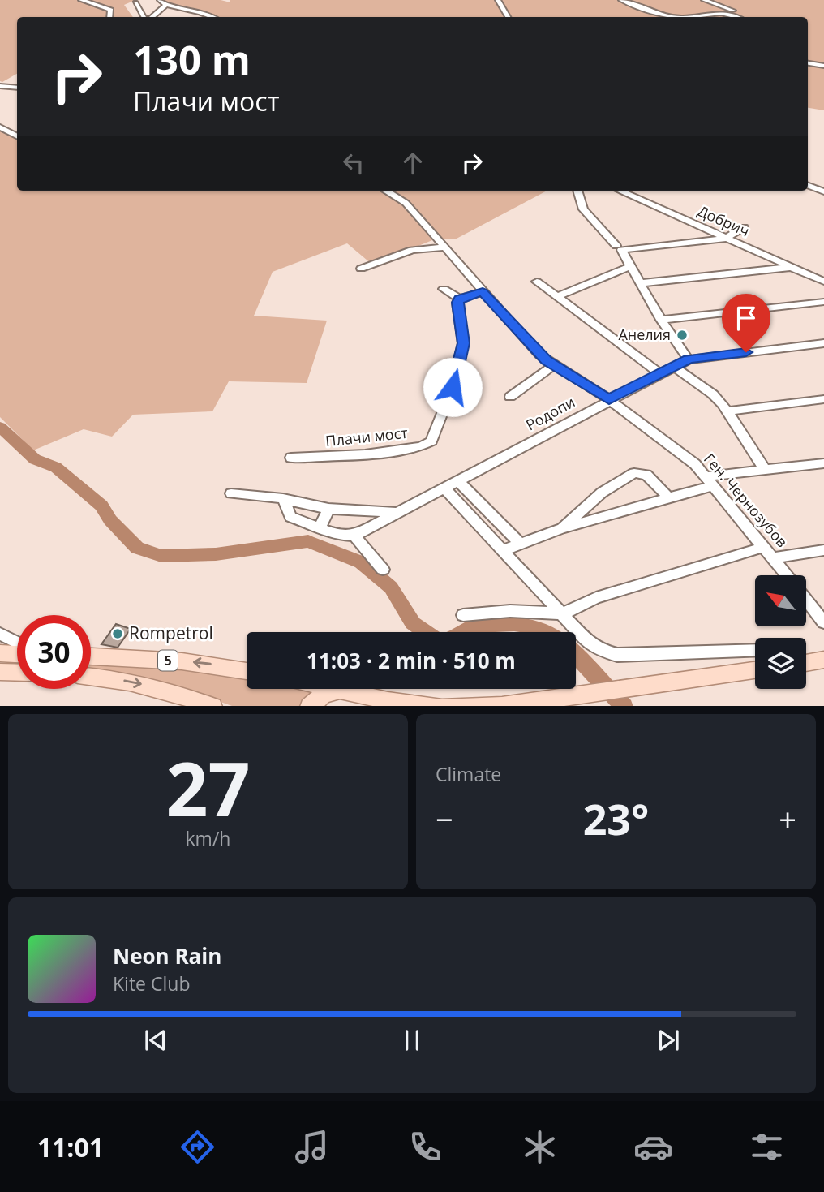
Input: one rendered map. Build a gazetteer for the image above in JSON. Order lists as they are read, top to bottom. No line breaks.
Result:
{"streets":{"main road":["5"],"street":["Добрич","Родопи","Плачи мост","Ген. Чернозубов"]},"crossings":[["Родопи","Ген. Чернозубов"]],"places":["Анелия","Rompetrol"],"north":"top left","page":{"turn":["130 m","Плачи мост"],"limit":"30","trip":"11:03 · 2 min · 510 m","tile":[["27","km/h"],"Climate"],"heat":["−","23°","+"],"song":["Neon Rain","Kite Club"],"tabs":"11:01"}}
